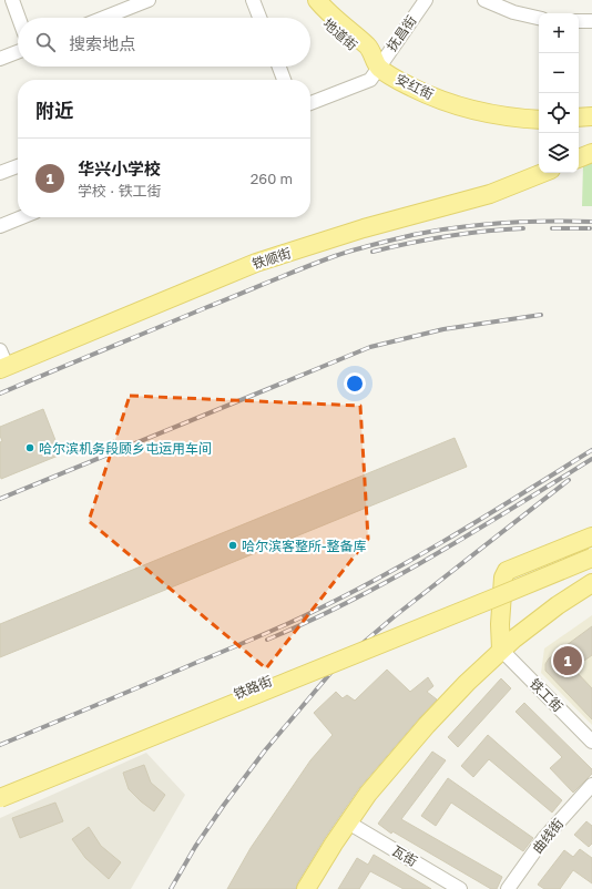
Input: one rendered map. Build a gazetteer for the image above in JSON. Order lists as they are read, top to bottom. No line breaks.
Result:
{"streets":{"main road":["地道街","安红街","铁顺街","铁路街"],"street":["抚昌街","铁工街","曲线街","瓦街"]},"crossings":[["抚昌街","地道街"],["抚昌街","安红街"],["地道街","安红街"]],"places":["哈尔滨机务段顾乡屯运用车间","哈尔滨客整所-整备库"],"page":{"map_buttons":["+","−"],"search":"搜索地点","heading":"附近","list":[{"mark":"1","name":"华兴小学校","note":"学校 · 铁工街","value":"260 m"}],"pins":"1"}}
